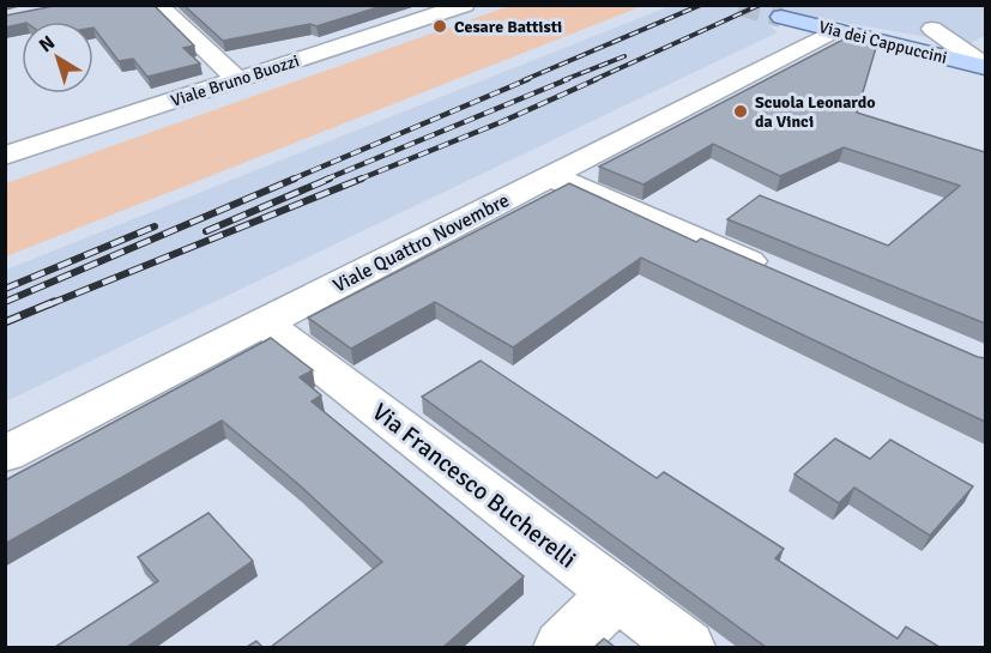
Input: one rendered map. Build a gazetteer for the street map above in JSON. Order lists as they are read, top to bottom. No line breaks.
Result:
{"streets":{"main road":["Via dei Cappuccini"],"street":["Viale Bruno Buozzi","Viale Quattro Novembre","Via Francesco Bucherelli"]},"crossings":[["Via dei Cappuccini","Viale Quattro Novembre"],["Viale Quattro Novembre","Via Francesco Bucherelli"]],"places":["Cesare Battisti","Scuola Leonardo da Vinci"],"north":"top left"}
